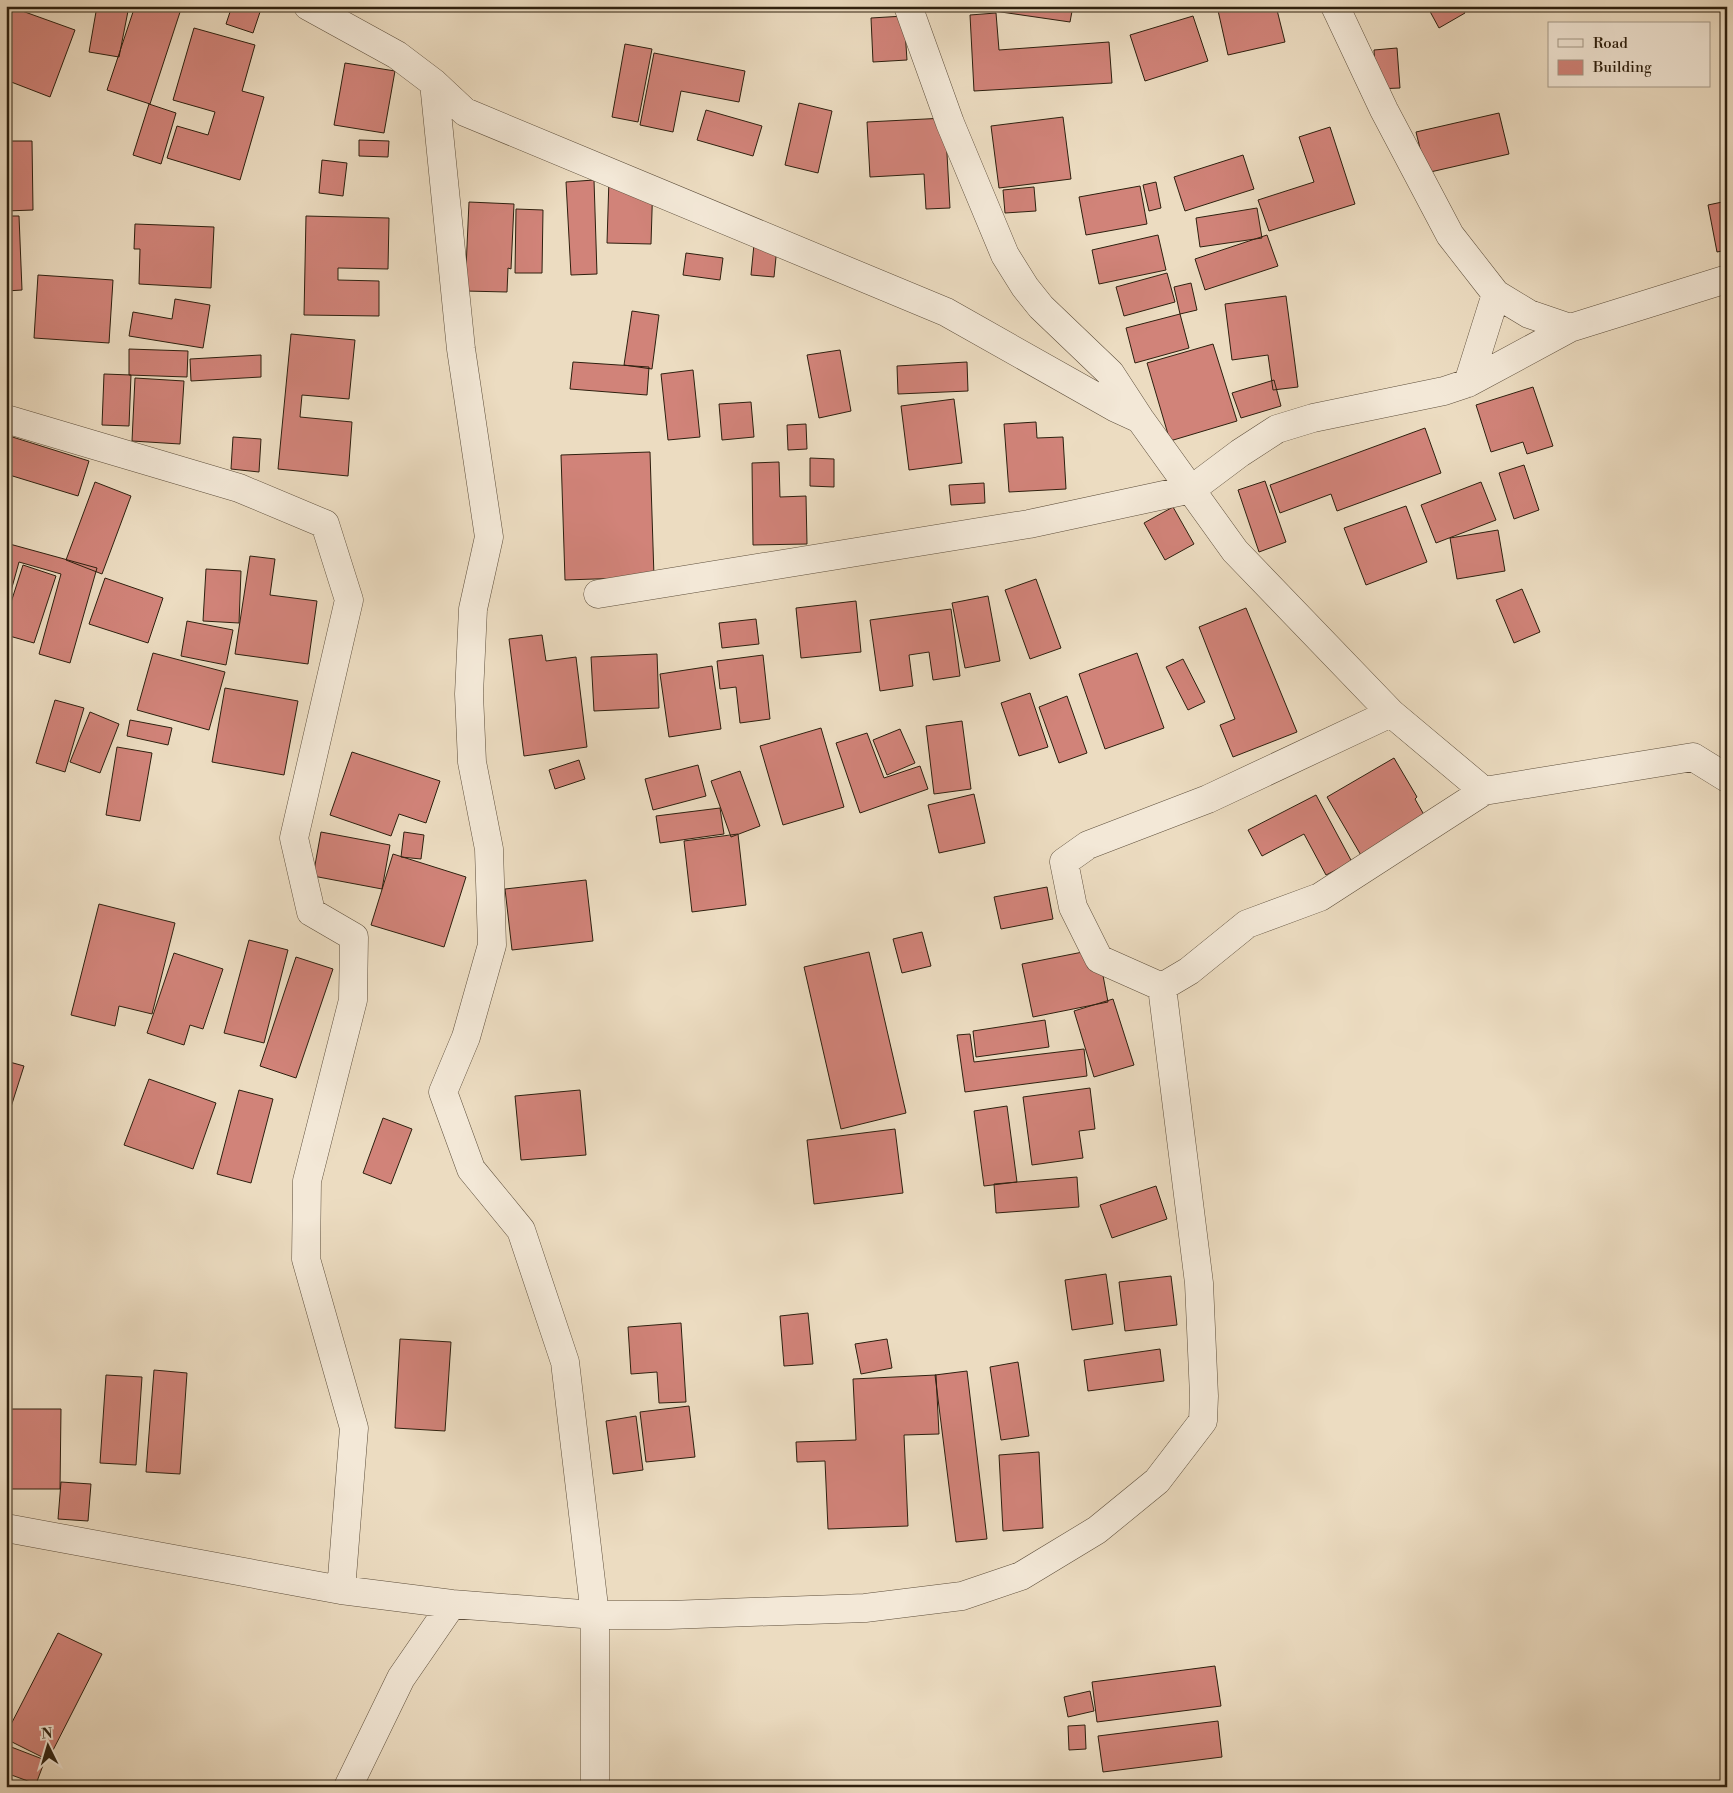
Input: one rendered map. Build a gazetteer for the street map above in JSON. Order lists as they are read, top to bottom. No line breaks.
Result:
{"legend":["Road","Building"],"north":"top"}
